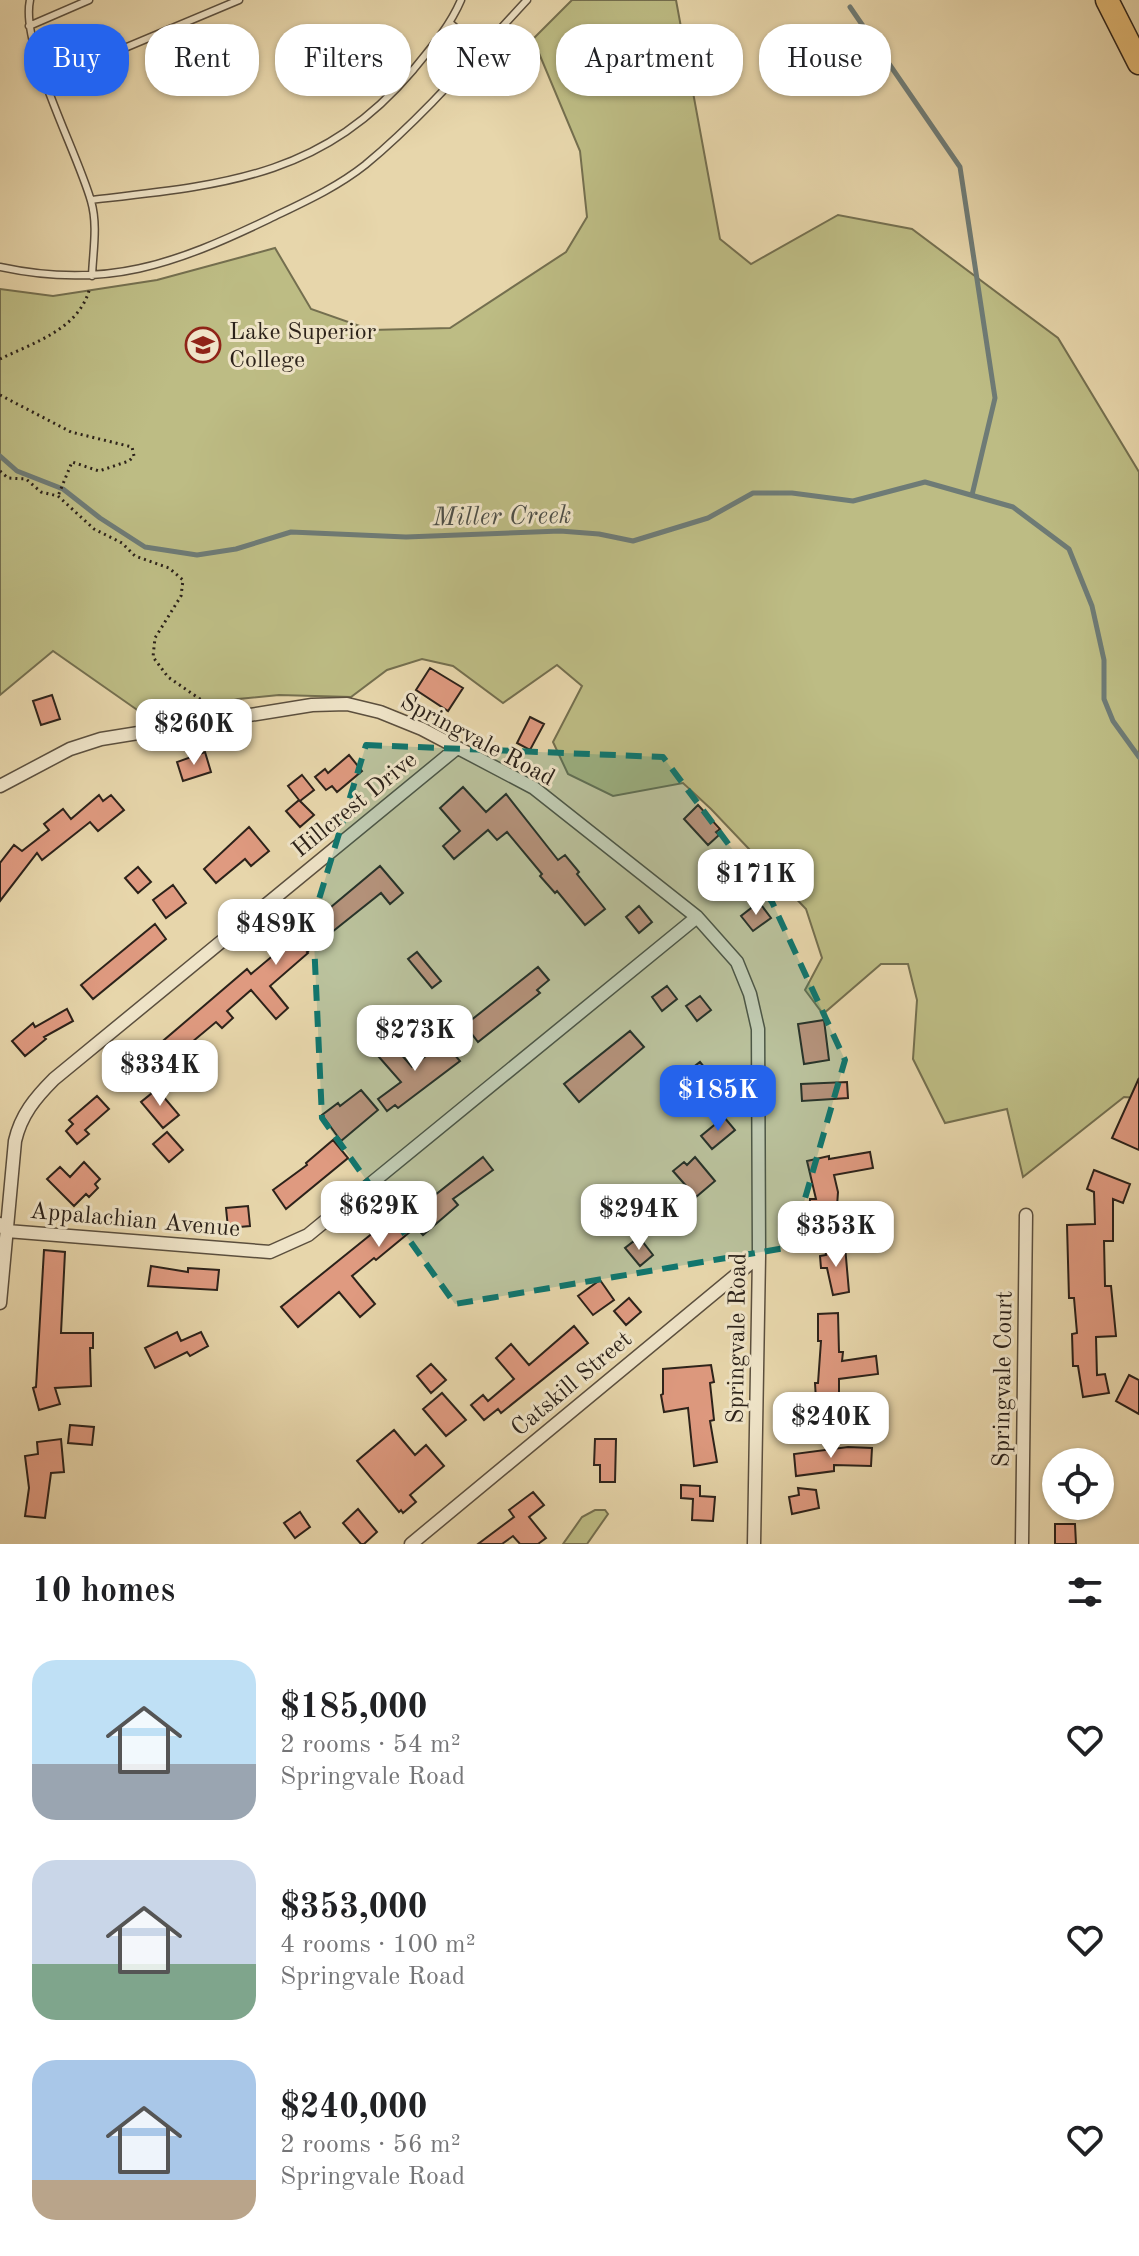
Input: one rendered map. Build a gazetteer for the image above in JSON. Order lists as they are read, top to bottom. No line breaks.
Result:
{"streets":{"street":["Springvale Road","Hillcrest Drive","Appalachian Avenue","Springvale Court","Catskill Street"]},"crossings":[["Springvale Road","Hillcrest Drive"],["Springvale Road","Appalachian Avenue"],["Springvale Road","Catskill Street"],["Hillcrest Drive","Appalachian Avenue"]],"water":["Miller Creek"],"places":{"school or university":["Lake Superior College"]},"page":{"chip":["Buy","Rent","Filters","New","Apartment","House"],"price":["$260K","$171K","$489K","$273K","$334K","$185K","$629K","$294K","$353K","$240K"],"heading":"10 homes","list":[{"name":"$185,000","note":"2 rooms · 54 m² · Springvale Road"},{"name":"$353,000","note":"4 rooms · 100 m² · Springvale Road"},{"name":"$240,000","note":"2 rooms · 56 m² · Springvale Road"}]}}
